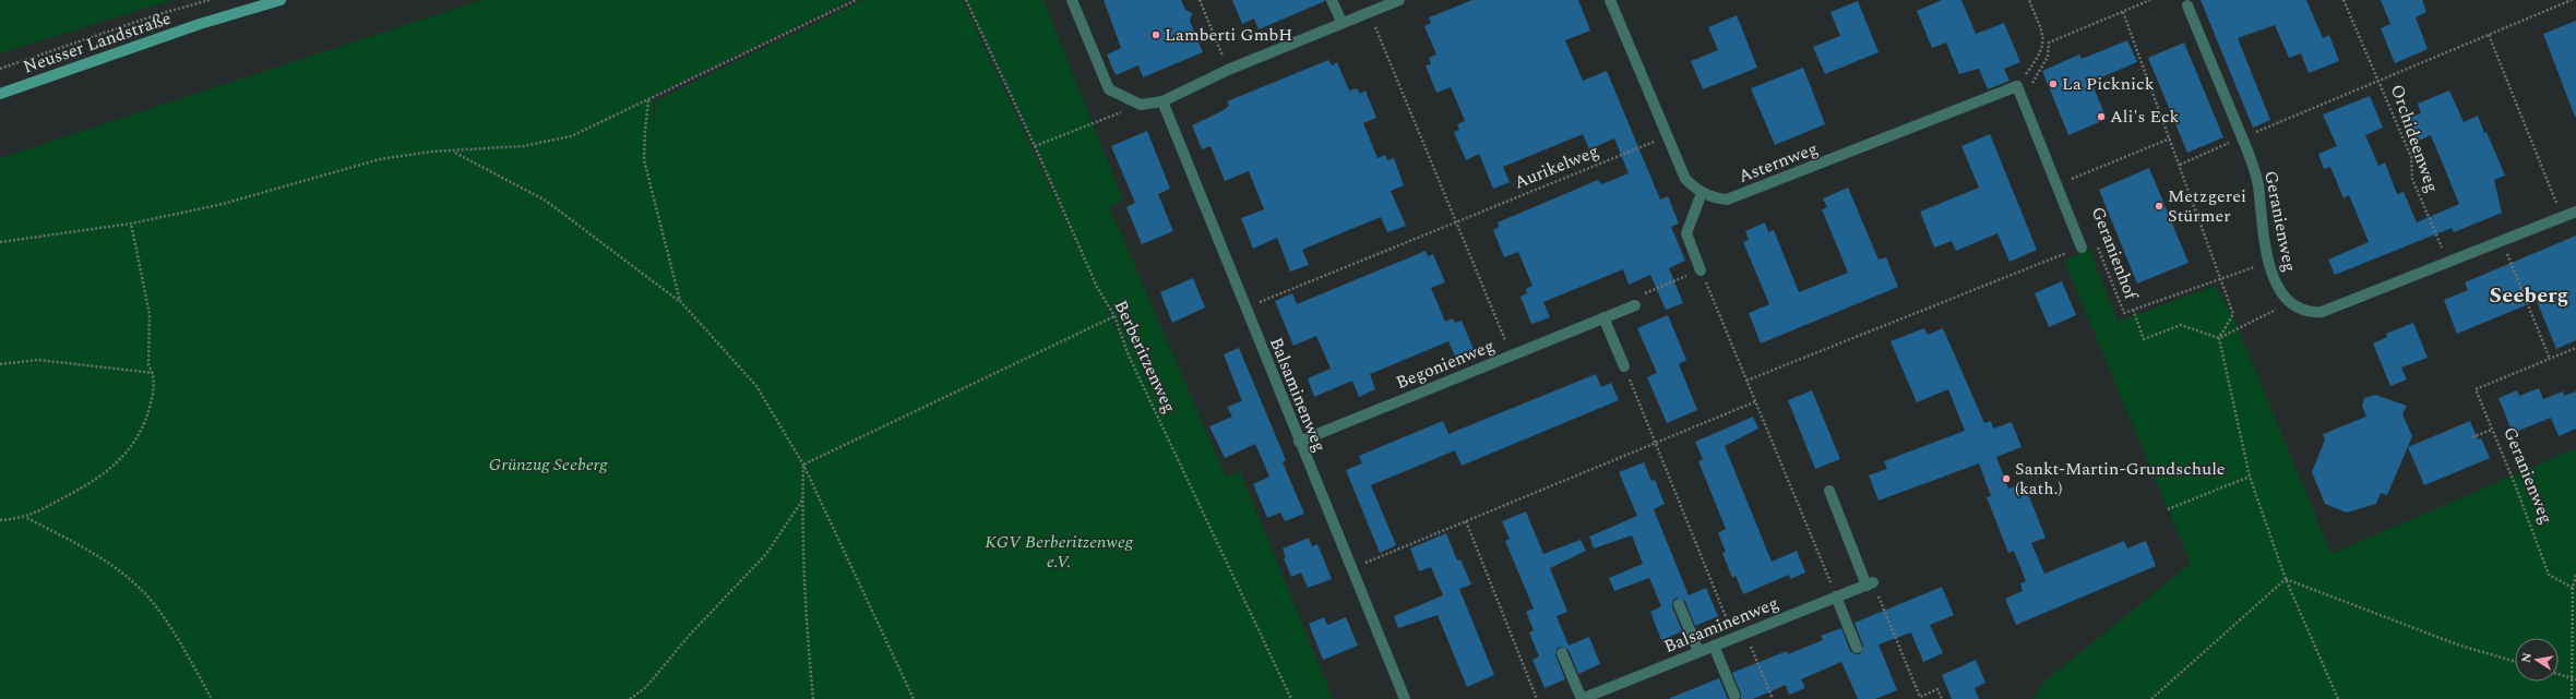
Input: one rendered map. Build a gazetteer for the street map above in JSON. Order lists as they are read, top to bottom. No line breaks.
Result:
{"streets":{"main road":["Neusser Landstraße"],"street":["Asternweg","Geranienweg","Begonienweg","Balsaminenweg"],"path":["Orchideenweg","Aurikelweg","Geranienhof","Berberitzenweg"]},"crossings":[["Asternweg","Aurikelweg"],["Aurikelweg","Balsaminenweg"],["Geranienweg","Geranienhof"],["Begonienweg","Balsaminenweg"]],"districts":["Seeberg"],"parks":["Grünzug Seeberg","KGV Berberitzenweg e.V."],"places":["Lamberti GmbH","La Picknick","Ali's Eck","Metzgerei Stürmer","Sankt-Martin-Grundschule (kath.)"],"north":"left"}
